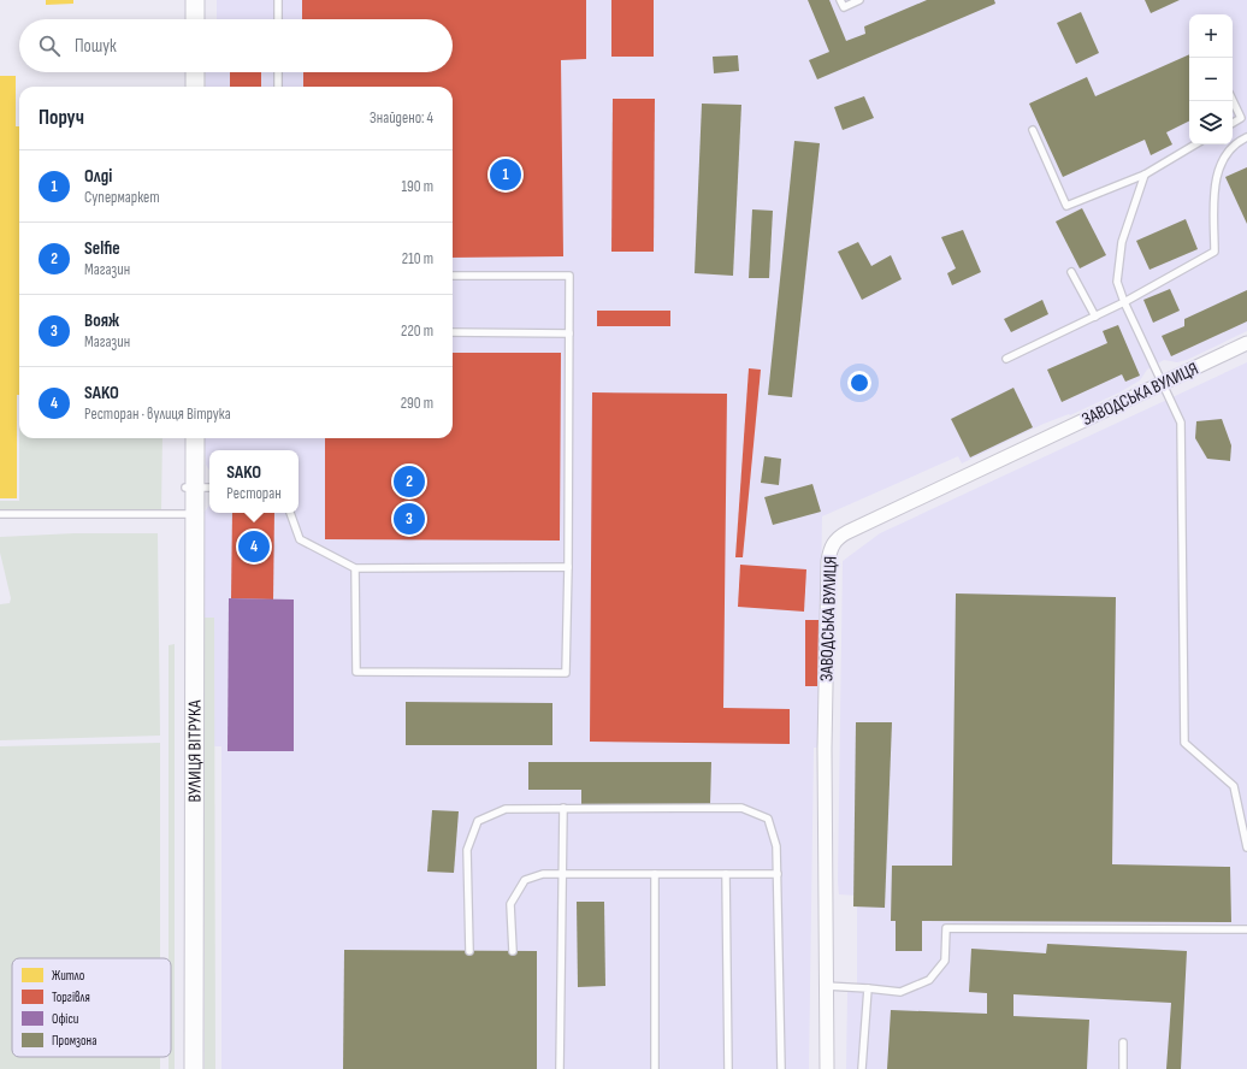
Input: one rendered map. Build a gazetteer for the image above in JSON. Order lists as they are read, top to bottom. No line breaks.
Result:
{"streets":{"main road":["ВУЛИЦЯ ВІТРУКА"],"street":["ЗАВОДСЬКА ВУЛИЦЯ"]},"legend":["Житло","Торгівля","Офіси","Промзона"],"page":{"map_buttons":["+","−"],"search":"Пошук","heading":["Поруч","Знайдено: 4"],"list":[{"mark":"1","name":"Олді","note":"Супермаркет","value":"190 m"},{"mark":"2","name":"Selfie","note":"Магазин","value":"210 m"},{"mark":"3","name":"Вояж","note":"Магазин","value":"220 m"},{"mark":"4","name":"SAKO","note":"Ресторан · вулиця Вітрука","value":"290 m"}],"pins":["1","2","3","4"],"popup":["SAKO","Ресторан"]}}
